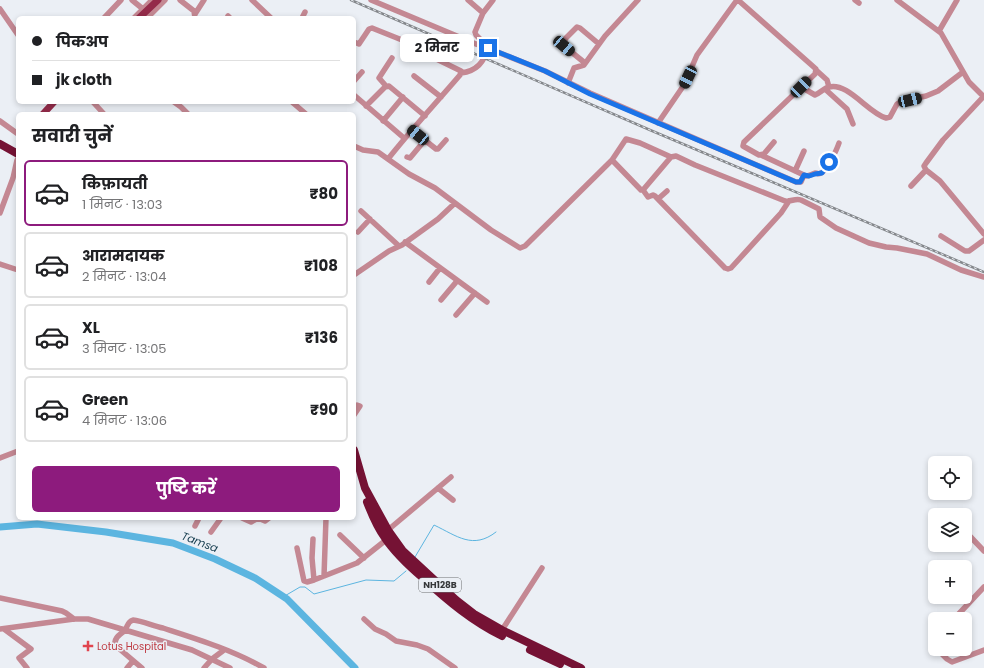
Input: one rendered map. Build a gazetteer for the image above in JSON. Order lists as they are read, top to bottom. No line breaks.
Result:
{"streets":{"highway":["NH128B"]},"water":["Tamsa"],"places":{"health":["Lotus Hospital"]},"page":{"banner":["पिकअप","jk cloth"],"bubble":"2 मिनट","heading":"सवारी चुनें","list":[{"name":"किफ़ायती","note":"1 मिनट · 13:03","value":"₹80"},{"name":"आरामदायक","note":"2 मिनट · 13:04","value":"₹108"},{"name":"XL","note":"3 मिनट · 13:05","value":"₹136"},{"name":"Green","note":"4 मिनट · 13:06","value":"₹90"}],"map_buttons":["+","−"],"buttons":"पुष्टि करें"}}
